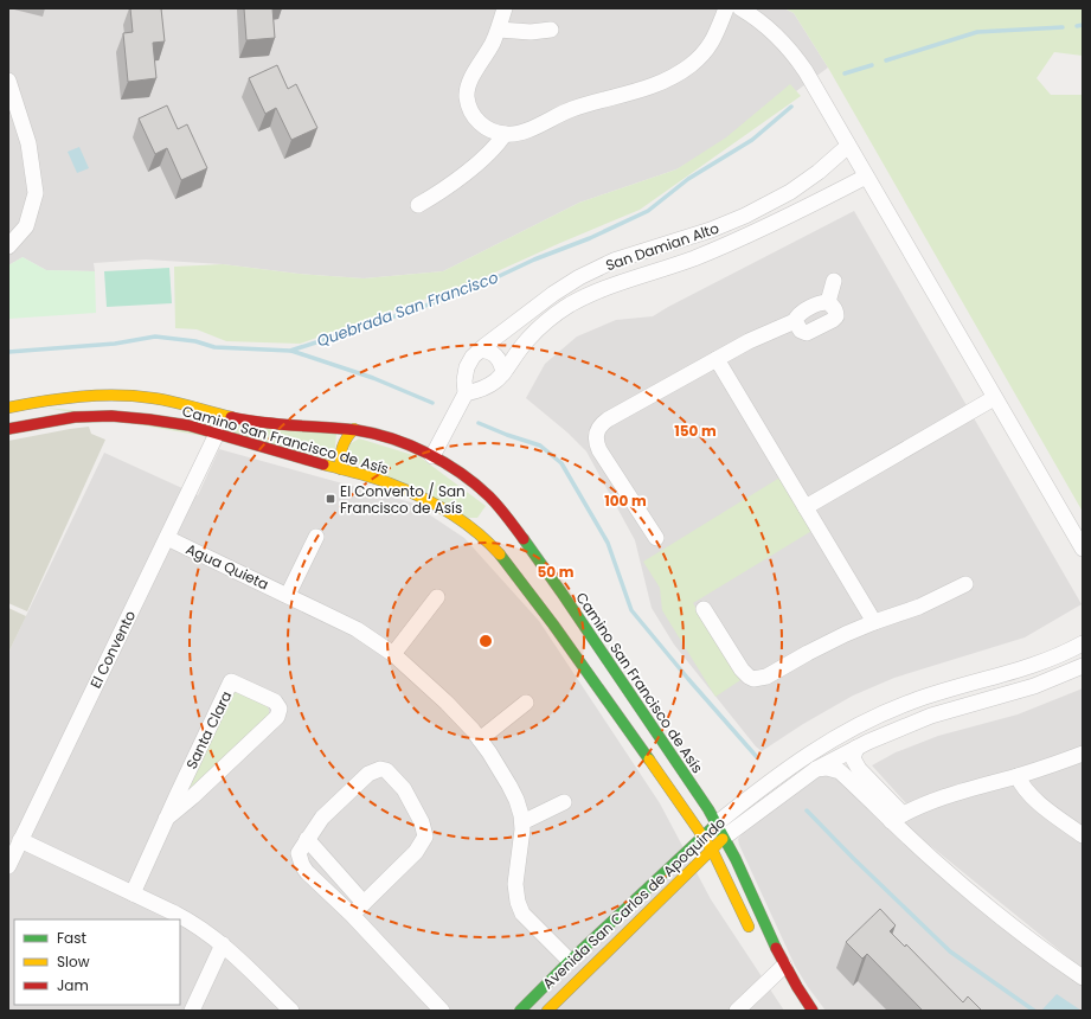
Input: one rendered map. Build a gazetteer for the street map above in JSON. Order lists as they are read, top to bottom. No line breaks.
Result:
{"streets":{"main road":["Camino San Francisco de Asís","Avenida San Carlos de Apoquindo"],"street":["San Damian Alto","Agua Quieta","El Convento","Santa Clara"]},"crossings":[["San Damian Alto","Camino San Francisco de Asís"],["Camino San Francisco de Asís","El Convento"],["Camino San Francisco de Asís","Avenida San Carlos de Apoquindo"],["Agua Quieta","El Convento"],["Agua Quieta","Avenida San Carlos de Apoquindo"]],"water":["Quebrada San Francisco"],"places":{"transit":["El Convento / San Francisco de Asís"]},"legend":["Fast","Slow","Jam"],"rings":["150 m","100 m","50 m"]}
